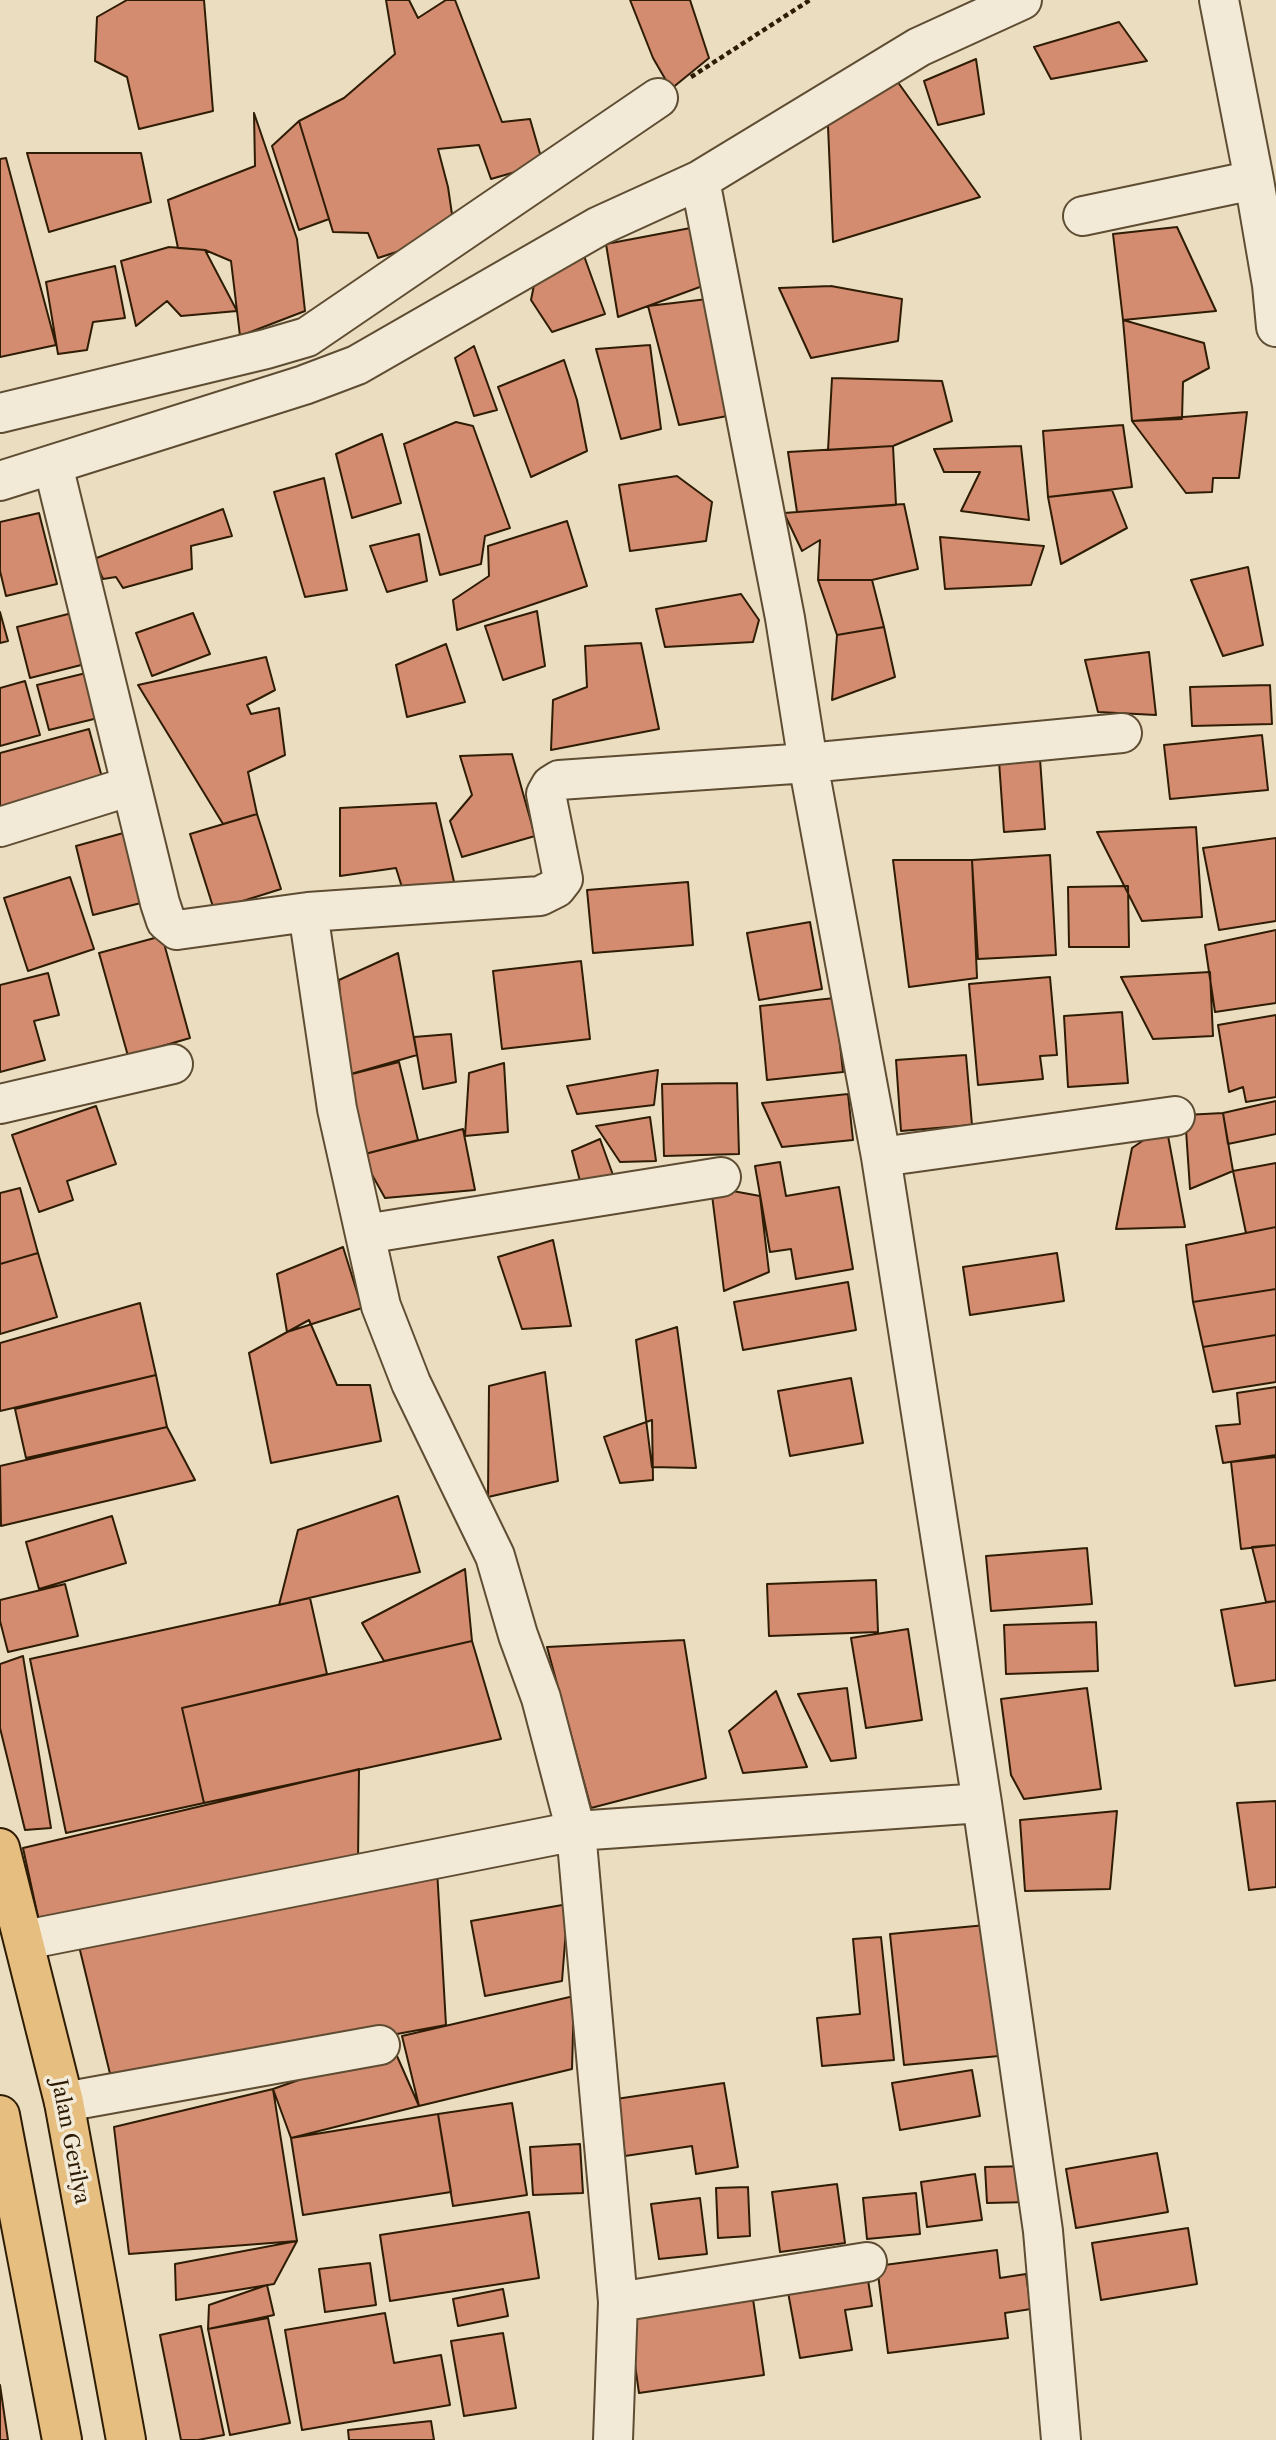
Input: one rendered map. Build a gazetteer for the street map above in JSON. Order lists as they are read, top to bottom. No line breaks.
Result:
{"streets":{"highway":["Jalan Gerilya"]}}
